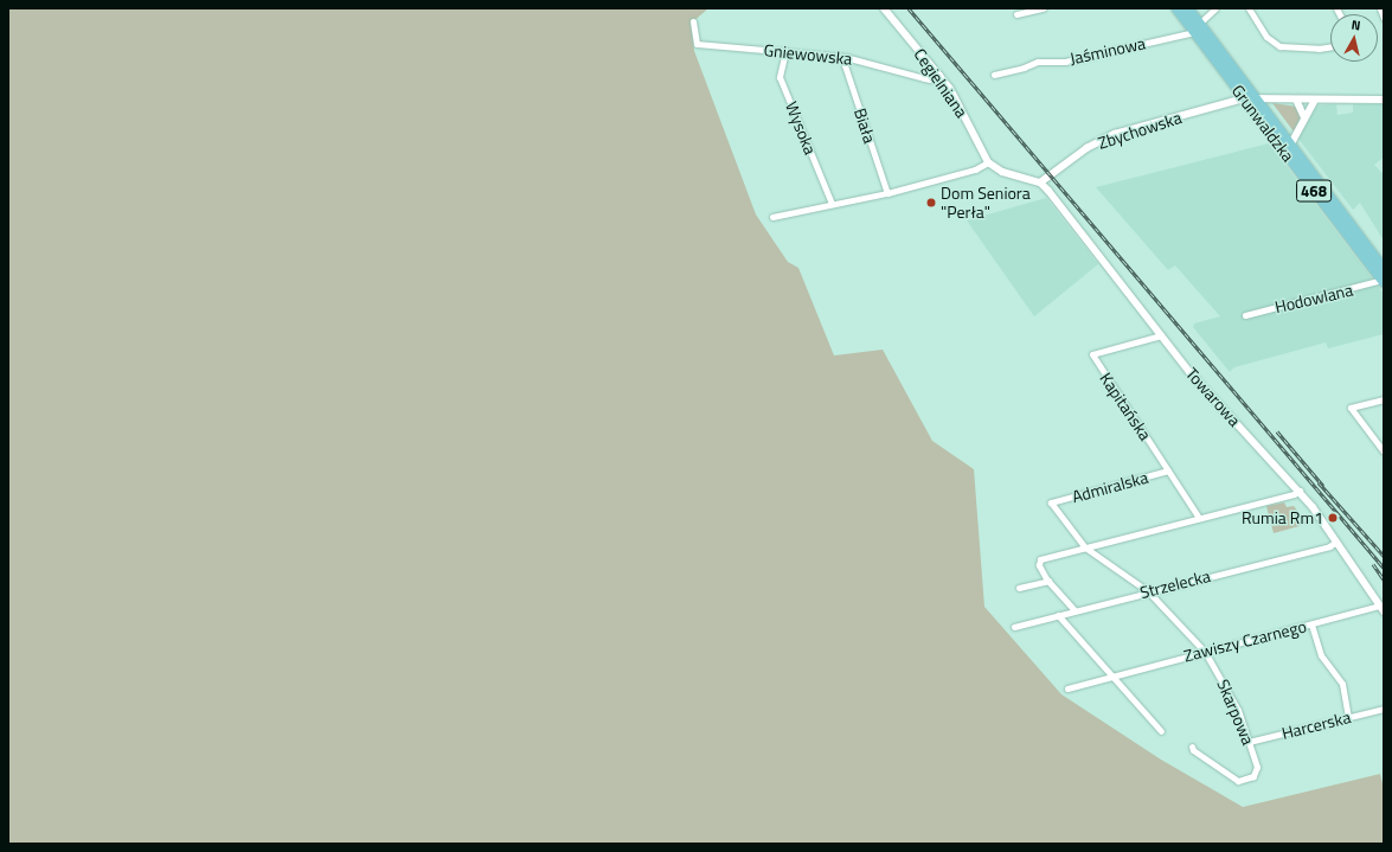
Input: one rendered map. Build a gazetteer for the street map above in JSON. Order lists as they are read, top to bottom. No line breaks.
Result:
{"streets":{"main road":["Grunwaldzka","468"],"street":["Jaśminowa","Gniewowska","Cegielniana","Biała","Wysoka","Zbychowska","Hodowlana","Towarowa","Kapitańska","Admiralska","Strzelecka","Zawiszy Czarnego","Skarpowa","Harcerska"]},"crossings":[["Jaśminowa","Grunwaldzka"],["Gniewowska","Cegielniana"],["Gniewowska","Biała"],["Gniewowska","Wysoka"],["Grunwaldzka","Zbychowska"],["Grunwaldzka","Hodowlana"],["Zbychowska","Towarowa"],["Towarowa","Kapitańska"],["Towarowa","Strzelecka"],["Towarowa","Zawiszy Czarnego"],["Kapitańska","Admiralska"],["Admiralska","Skarpowa"],["Strzelecka","Skarpowa"],["Zawiszy Czarnego","Skarpowa"],["Skarpowa","Harcerska"]],"places":["Dom Seniora \"Perła\"","Rumia Rm1"],"north":"top"}
